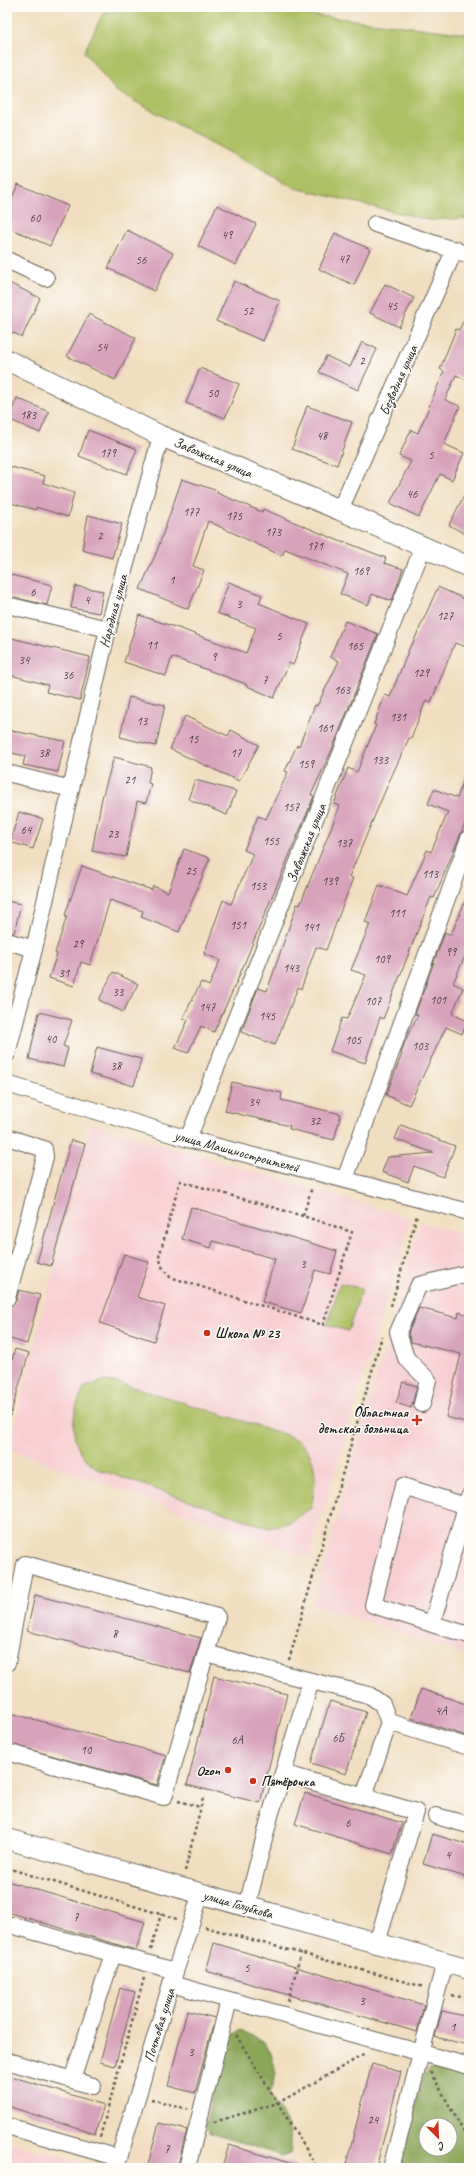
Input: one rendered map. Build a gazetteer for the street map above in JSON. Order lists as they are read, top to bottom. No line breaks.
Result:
{"streets":{"main road":["Заволжская улица","улица Голубкова"],"street":["Безводная улица","Народная улица","улица Машиностроителей","Почтовая улица"]},"crossings":[["Безводная улица","Заволжская улица"],["Заволжская улица","Народная улица"],["Заволжская улица","улица Машиностроителей"],["улица Голубкова","Почтовая улица"]],"places":{"other":["Школа № 23","Ozon","Пятёрочка"],"health":["Областная детская больница"]},"house_numbers":["60","49","47","56","45","52","54","2","50","183","48","179","5","46","177","175","173","2","171","169","1","6","4","3","127","5","11","165","9","34","129","36","7","163","131","13","161","15","38","17","133","159","21","157","64","23","155","137","25","113","139","153","111","151","141","29","99","109","143","31","33","101","107","147","145","40","105","103","38","34","32","3","8","4А","6Б","6А","10","6","4","7","5","3","1","3","24","7"],"north":"bottom right"}
